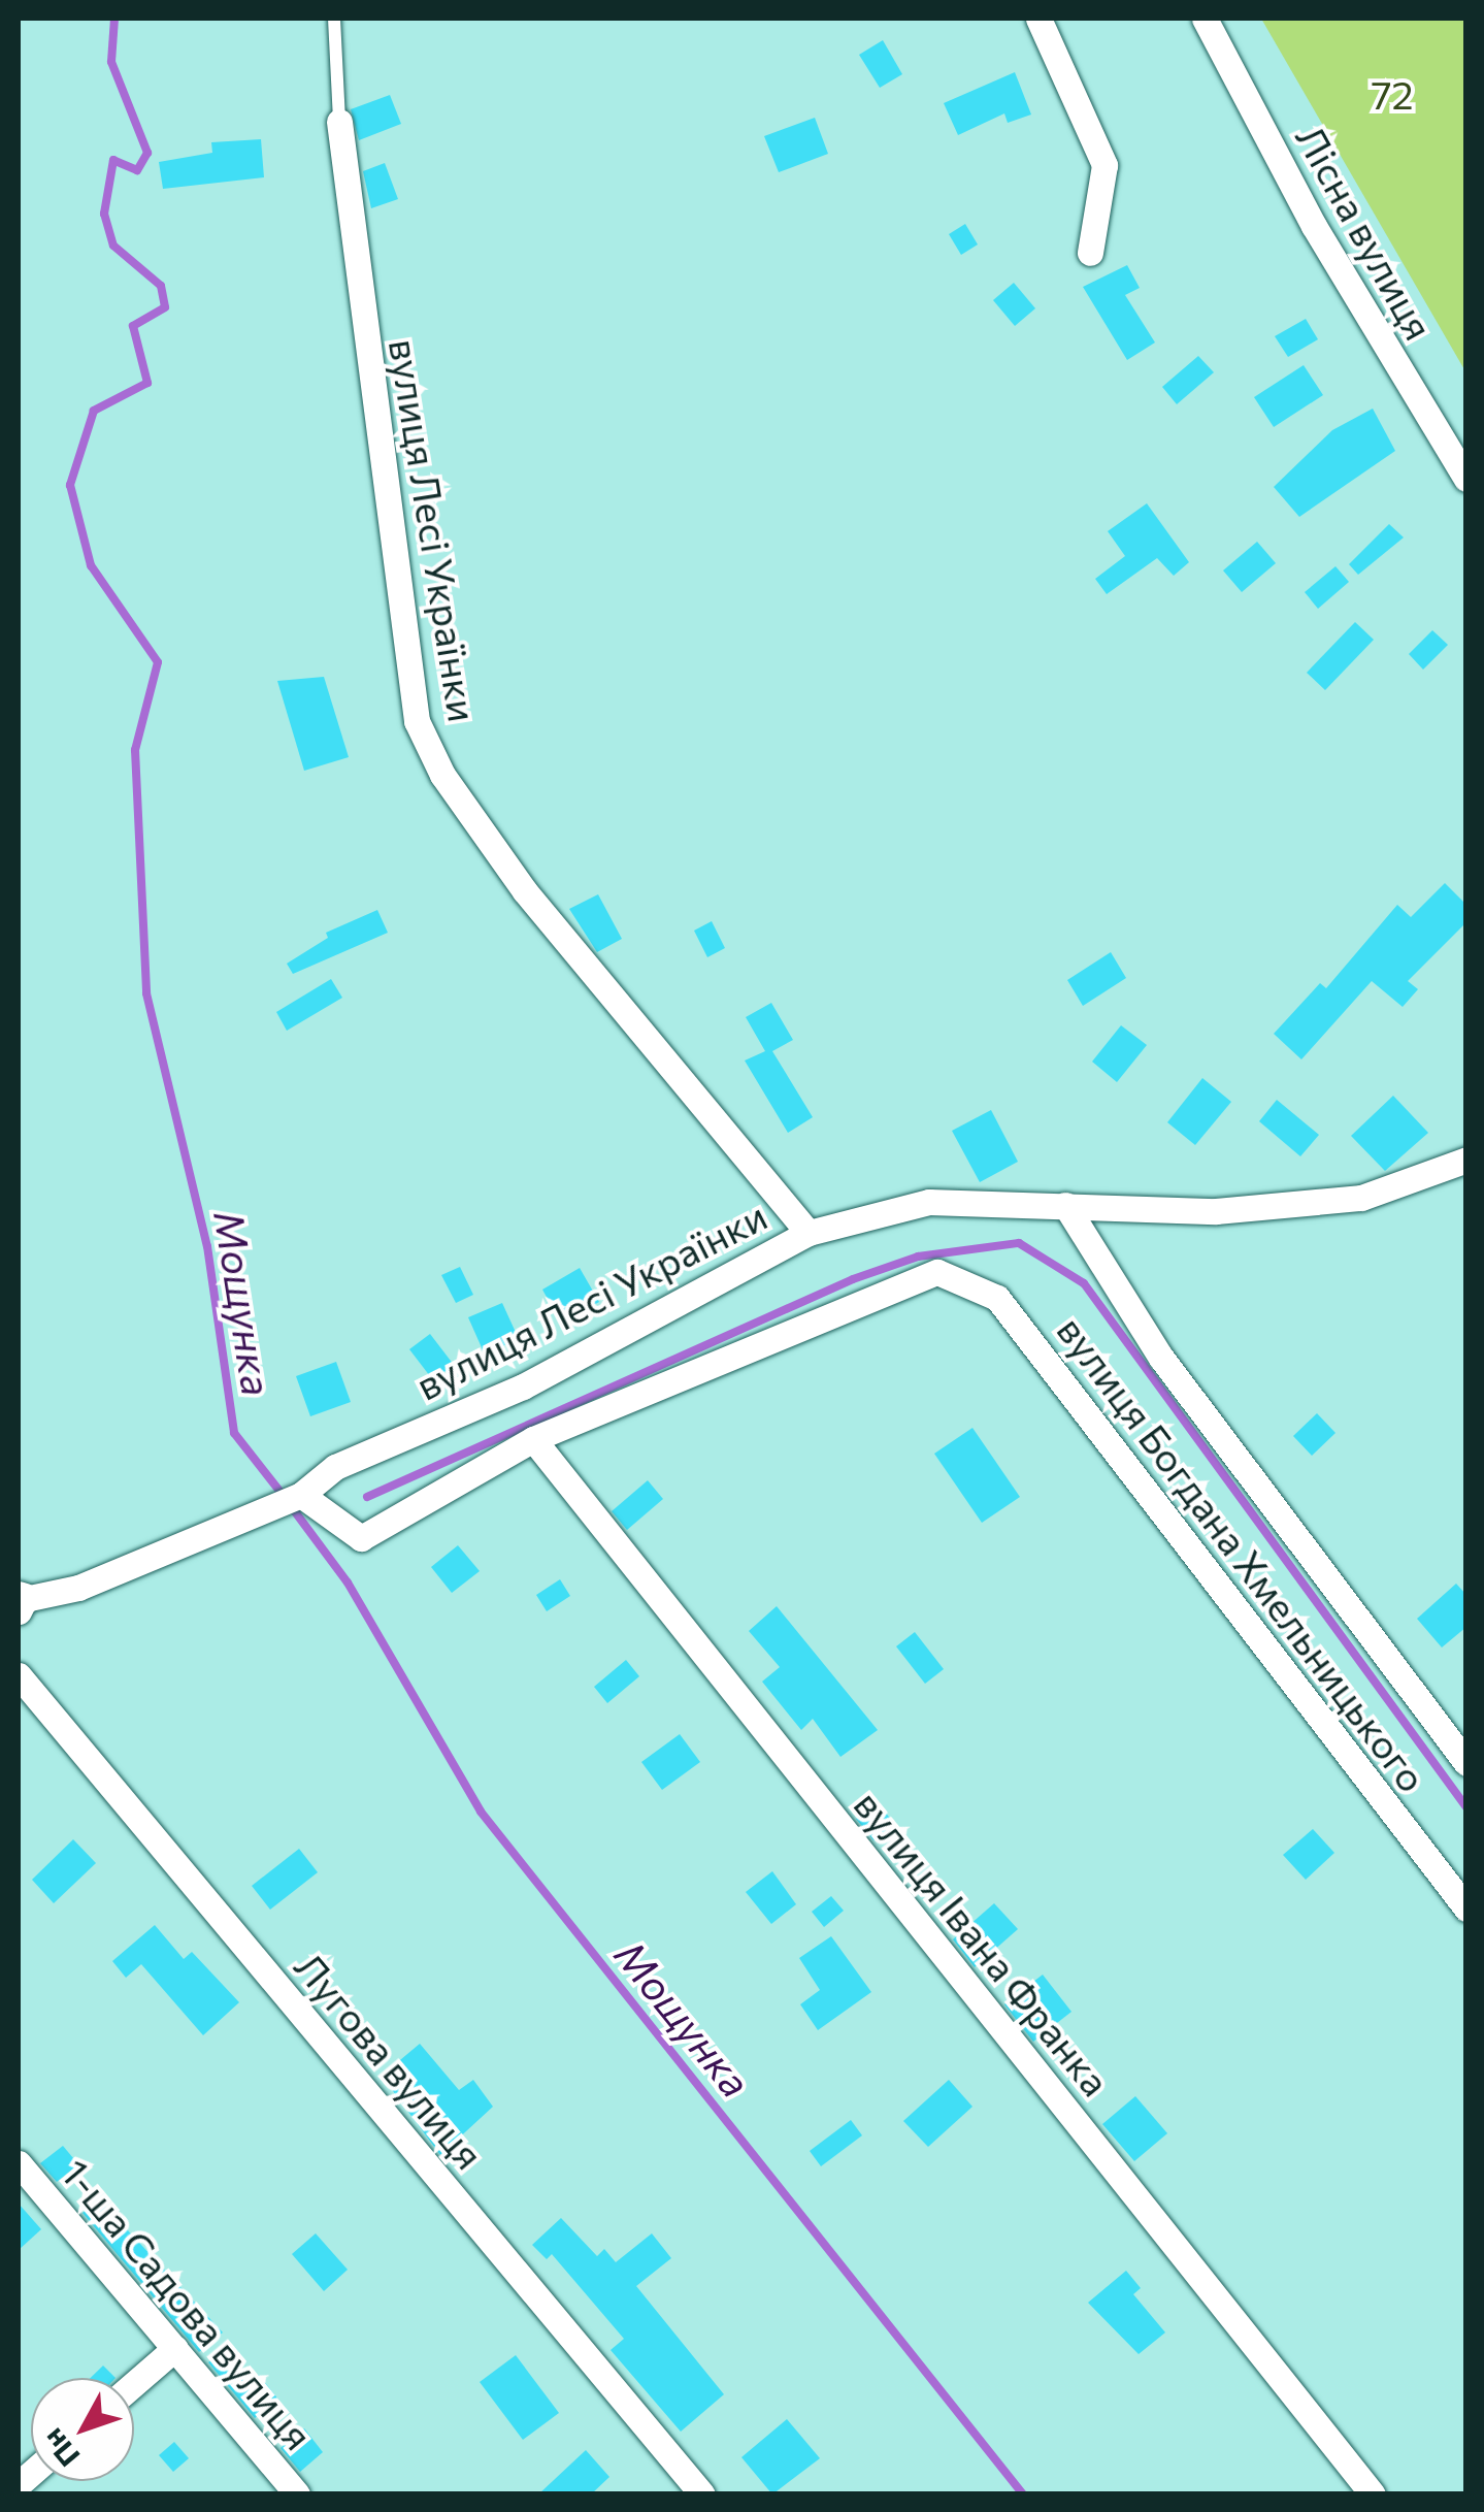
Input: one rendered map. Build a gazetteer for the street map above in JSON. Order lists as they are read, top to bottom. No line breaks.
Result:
{"streets":{"street":["Лісна вулиця","вулиця Лесі Українки","вулиця Богдана Хмельницького","вулиця Івана Франка","Лугова вулиця","1-ша Садова вулиця"]},"crossings":[["вулиця Лесі Українки","вулиця Богдана Хмельницького"],["вулиця Богдана Хмельницького","вулиця Івана Франка"]],"water":["Мощунка"],"parks":["72"],"north":"bottom left"}
